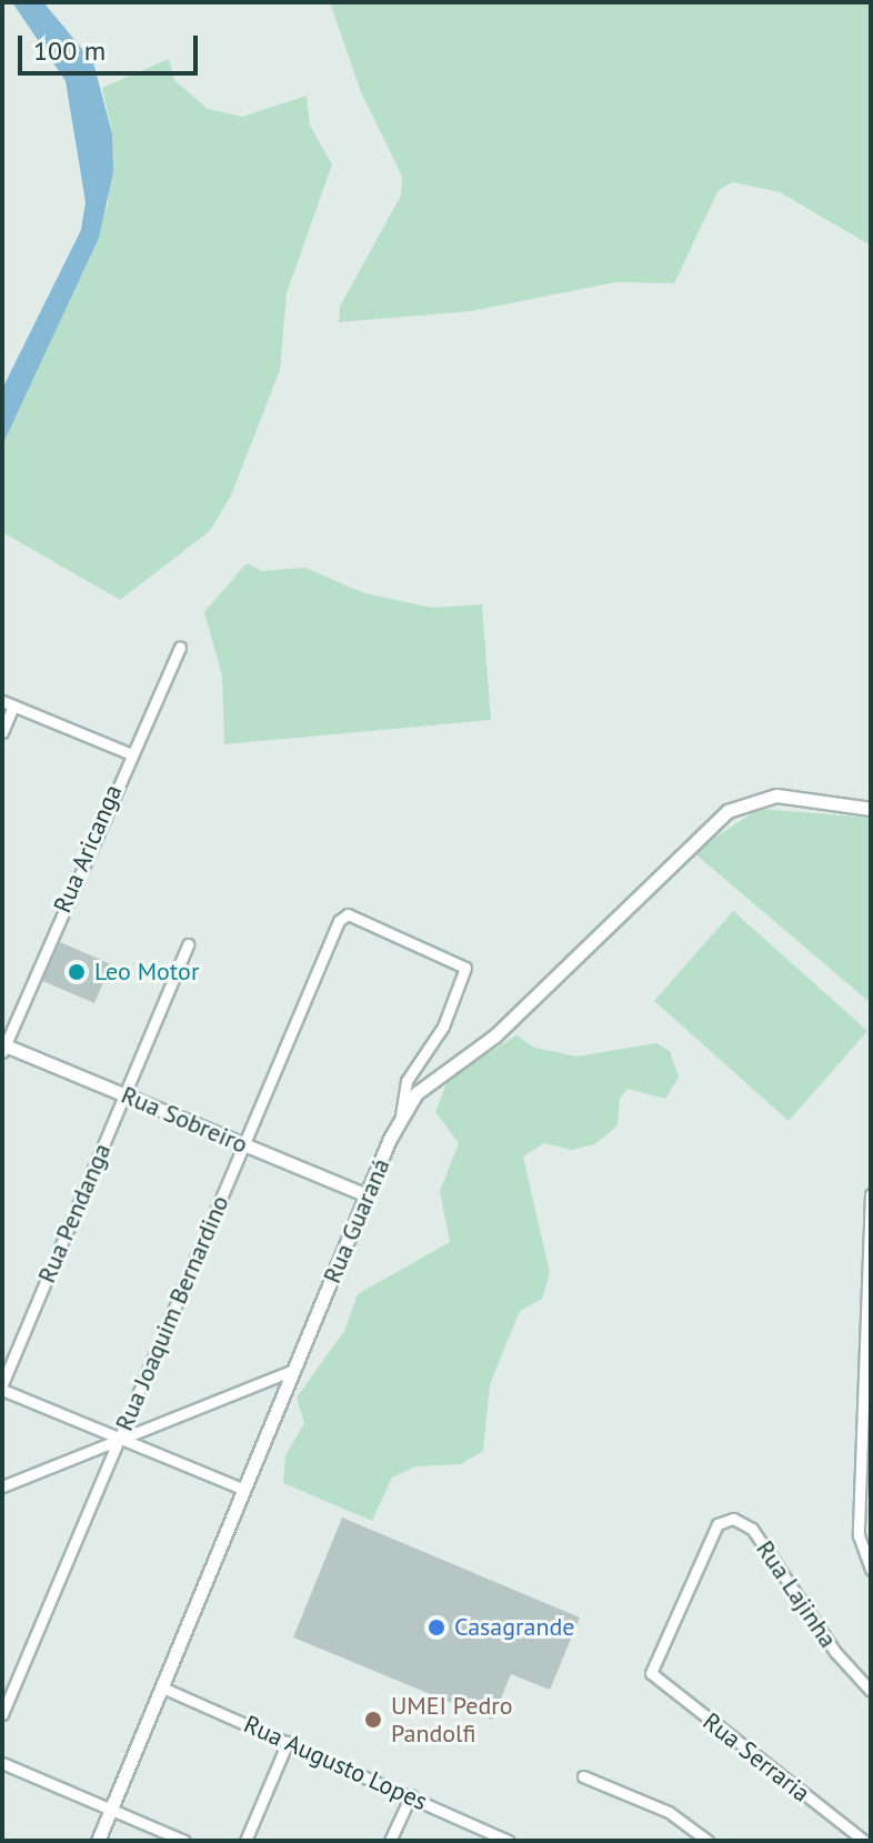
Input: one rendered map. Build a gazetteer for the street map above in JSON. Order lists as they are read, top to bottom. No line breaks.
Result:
{"streets":{"street":["Rua Aricanga","Rua Sobreiro","Rua Pendanga","Rua Guaraná","Rua Joaquim Bernardino","Rua Lajinha","Rua Serraria","Rua Augusto Lopes"]},"crossings":[["Rua Aricanga","Rua Sobreiro"],["Rua Sobreiro","Rua Pendanga"],["Rua Sobreiro","Rua Guaraná"],["Rua Sobreiro","Rua Joaquim Bernardino"],["Rua Guaraná","Rua Joaquim Bernardino"],["Rua Guaraná","Rua Augusto Lopes"],["Rua Lajinha","Rua Serraria"]],"places":["Leo Motor","Casagrande","UMEI Pedro Pandolfi"],"scale_bar":"100 m"}
